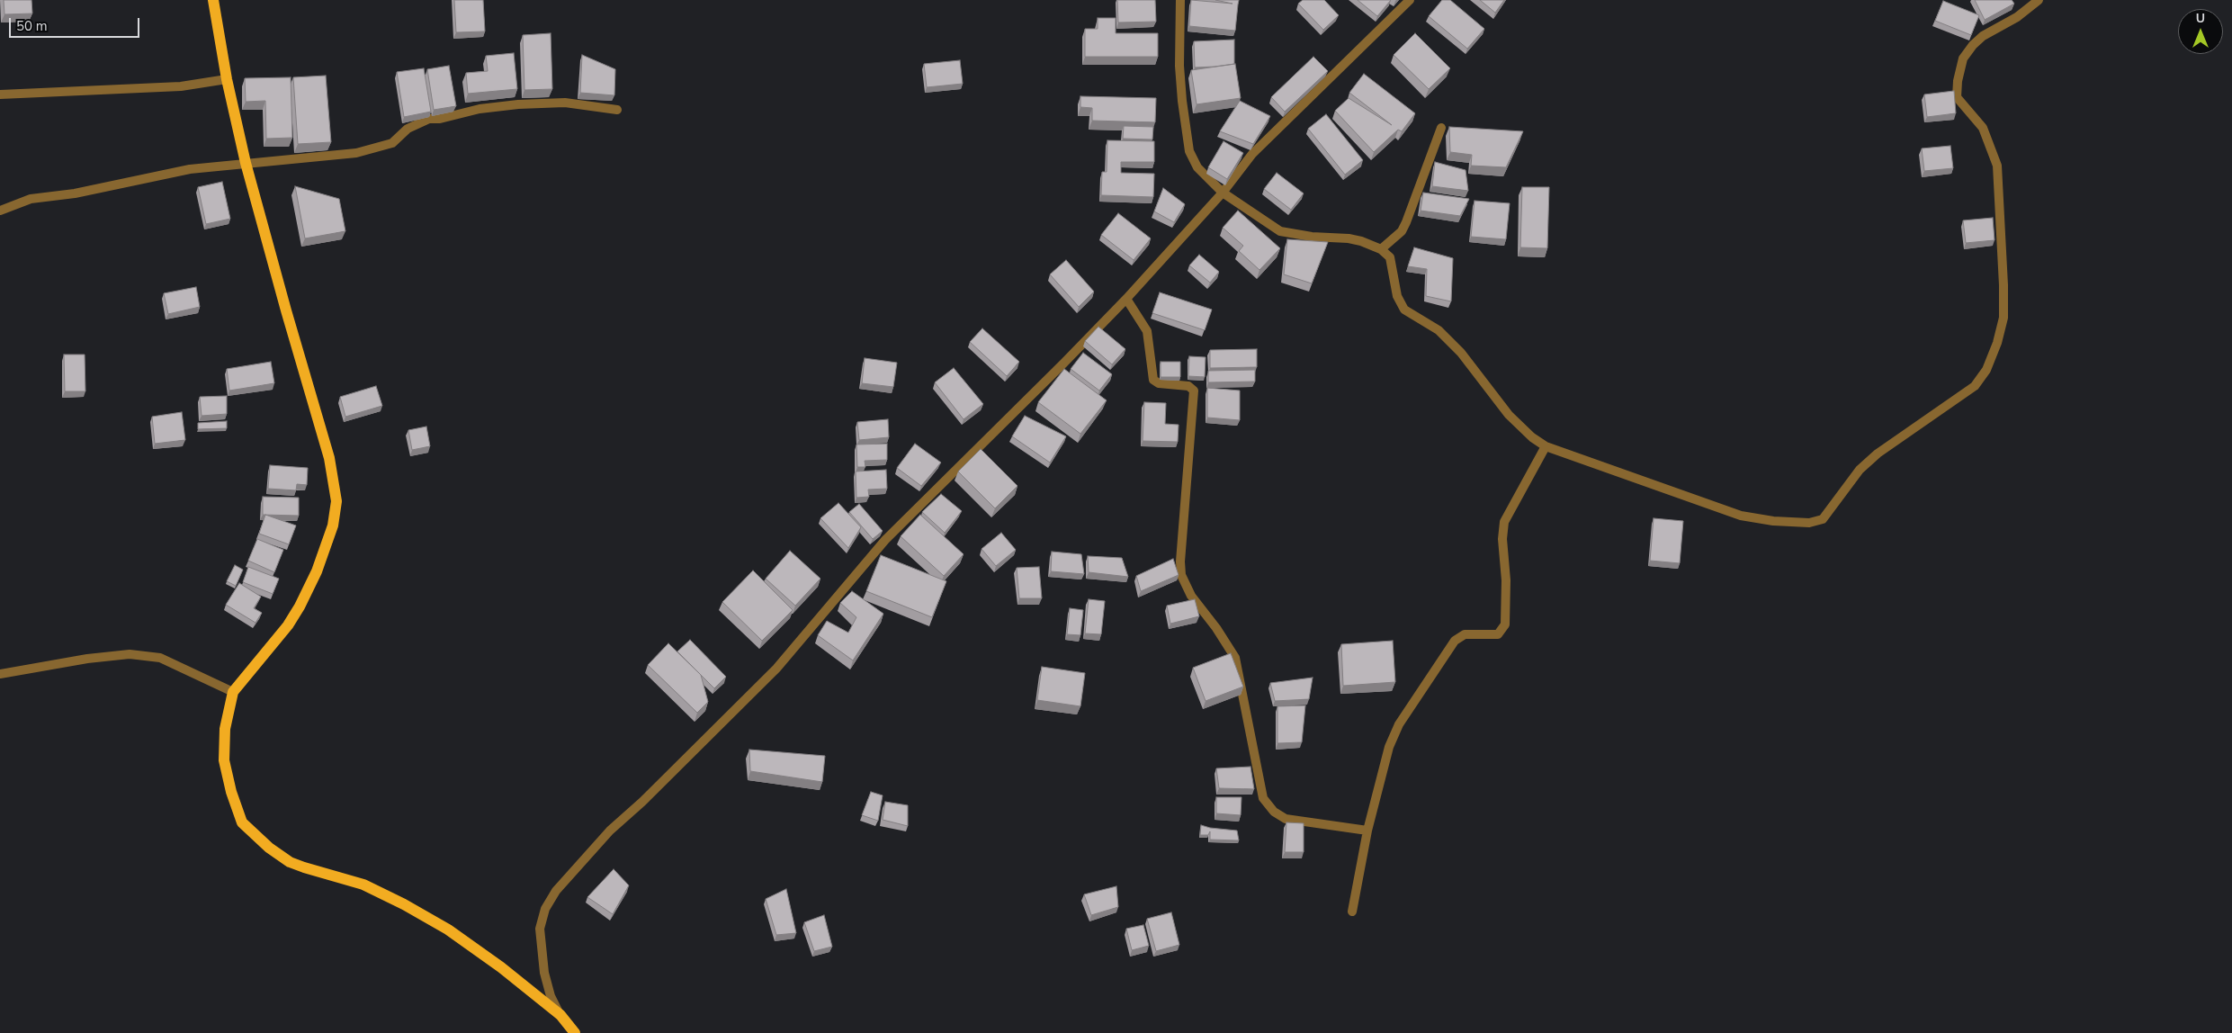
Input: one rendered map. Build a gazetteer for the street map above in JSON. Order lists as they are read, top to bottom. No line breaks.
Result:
{"scale_bar":"50 m","north":"top"}
